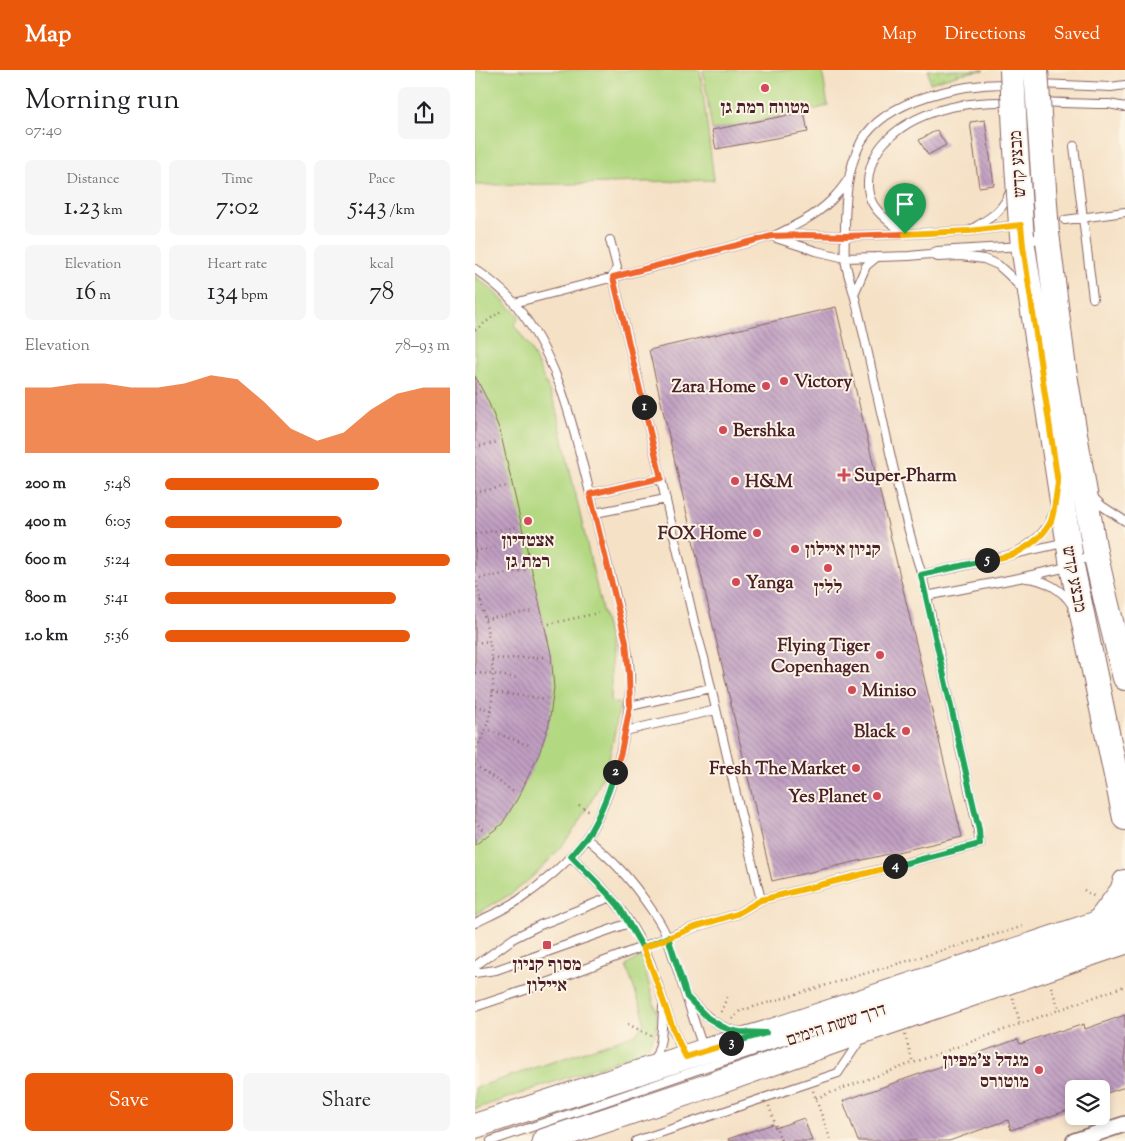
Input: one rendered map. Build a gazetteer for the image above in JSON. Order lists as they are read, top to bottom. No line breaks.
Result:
{"streets":{"main road":["מבצע קדש","דרך ששת הימים"]},"places":{"other":["מטווח רמת גן","Victory","Zara Home","Bershka","H&M","אצטדיון רמת גן","FOX Home","קניון איילון","ללין","Yanga","Flying Tiger Copenhagen","Miniso","Black","Fresh The Market","Yes Planet","מגדל צ'מפיון מוטורס"],"health":["Super-Pharm"],"transit":["מסוף קניון איילון"]},"page":{"header":"Map","nav":["Map","Directions","Saved"],"heading":["Morning run","07:40"],"stats":[["Distance","1.23 km"],["Time","7:02"],["Pace","5:43 /km"],["Elevation","16 m"],["Heart rate","134 bpm"],["kcal","78"]],"chart":["Elevation","78–93 m"],"pins":["1","5","2","4","3"],"list":[{"name":"200 m","note":"5:48"},{"name":"400 m","note":"6:05"},{"name":"600 m","note":"5:24"},{"name":"800 m","note":"5:41"},{"name":"1.0 km","note":"5:36"}],"buttons":["Save","Share"]}}
